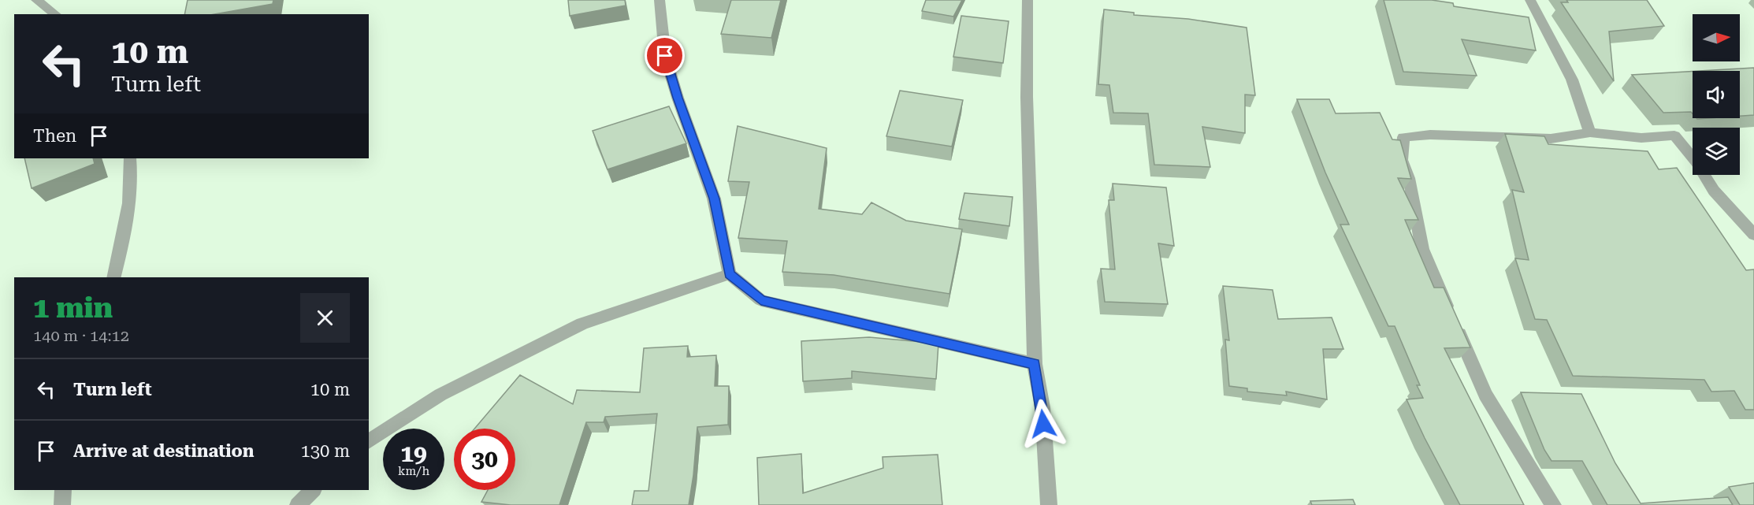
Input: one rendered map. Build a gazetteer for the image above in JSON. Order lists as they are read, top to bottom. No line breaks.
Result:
{"north":"right","page":{"turn":["10 m","Turn left"],"then":"Then","heading":["1 min","140 m · 14:12"],"list":[{"name":"Turn left","value":"10 m"},{"name":"Arrive at destination","value":"130 m"}],"speed":"19 km/h","limit":"30"}}
